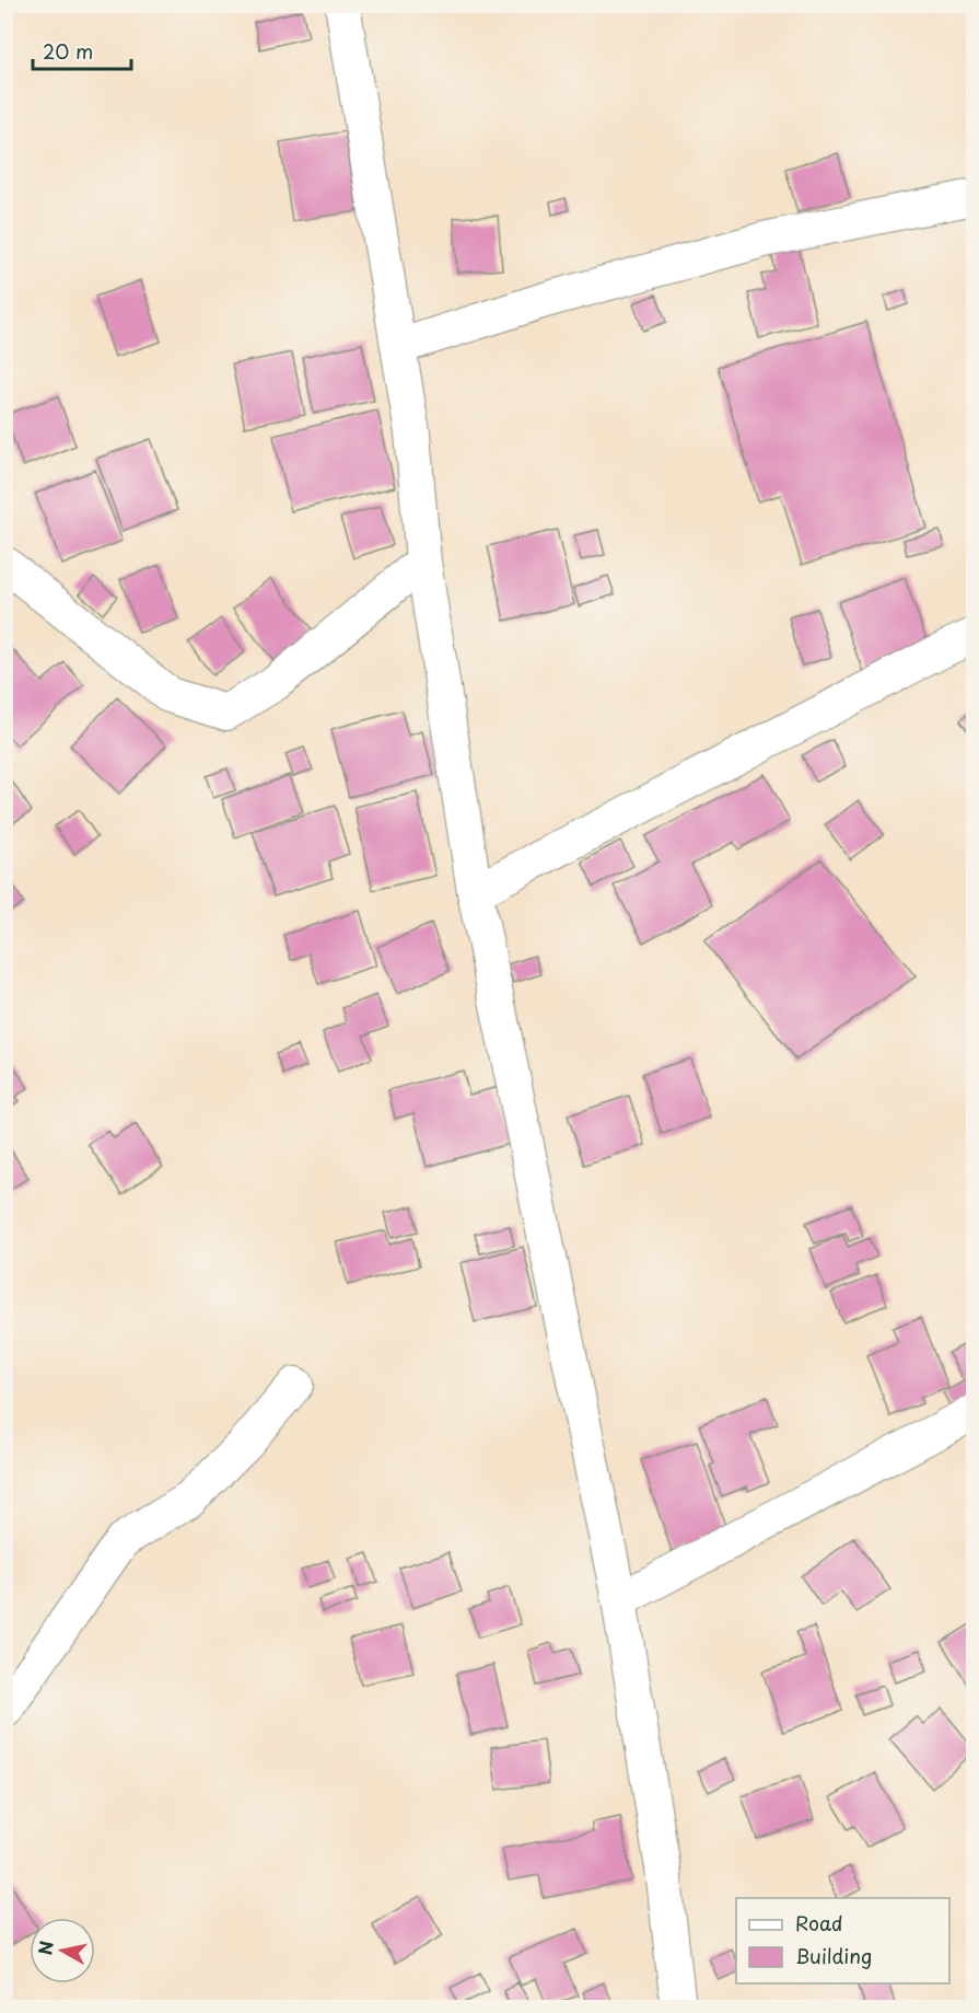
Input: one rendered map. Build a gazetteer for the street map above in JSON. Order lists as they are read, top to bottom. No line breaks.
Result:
{"legend":["Road","Building"],"scale_bar":"20 m","north":"left"}
